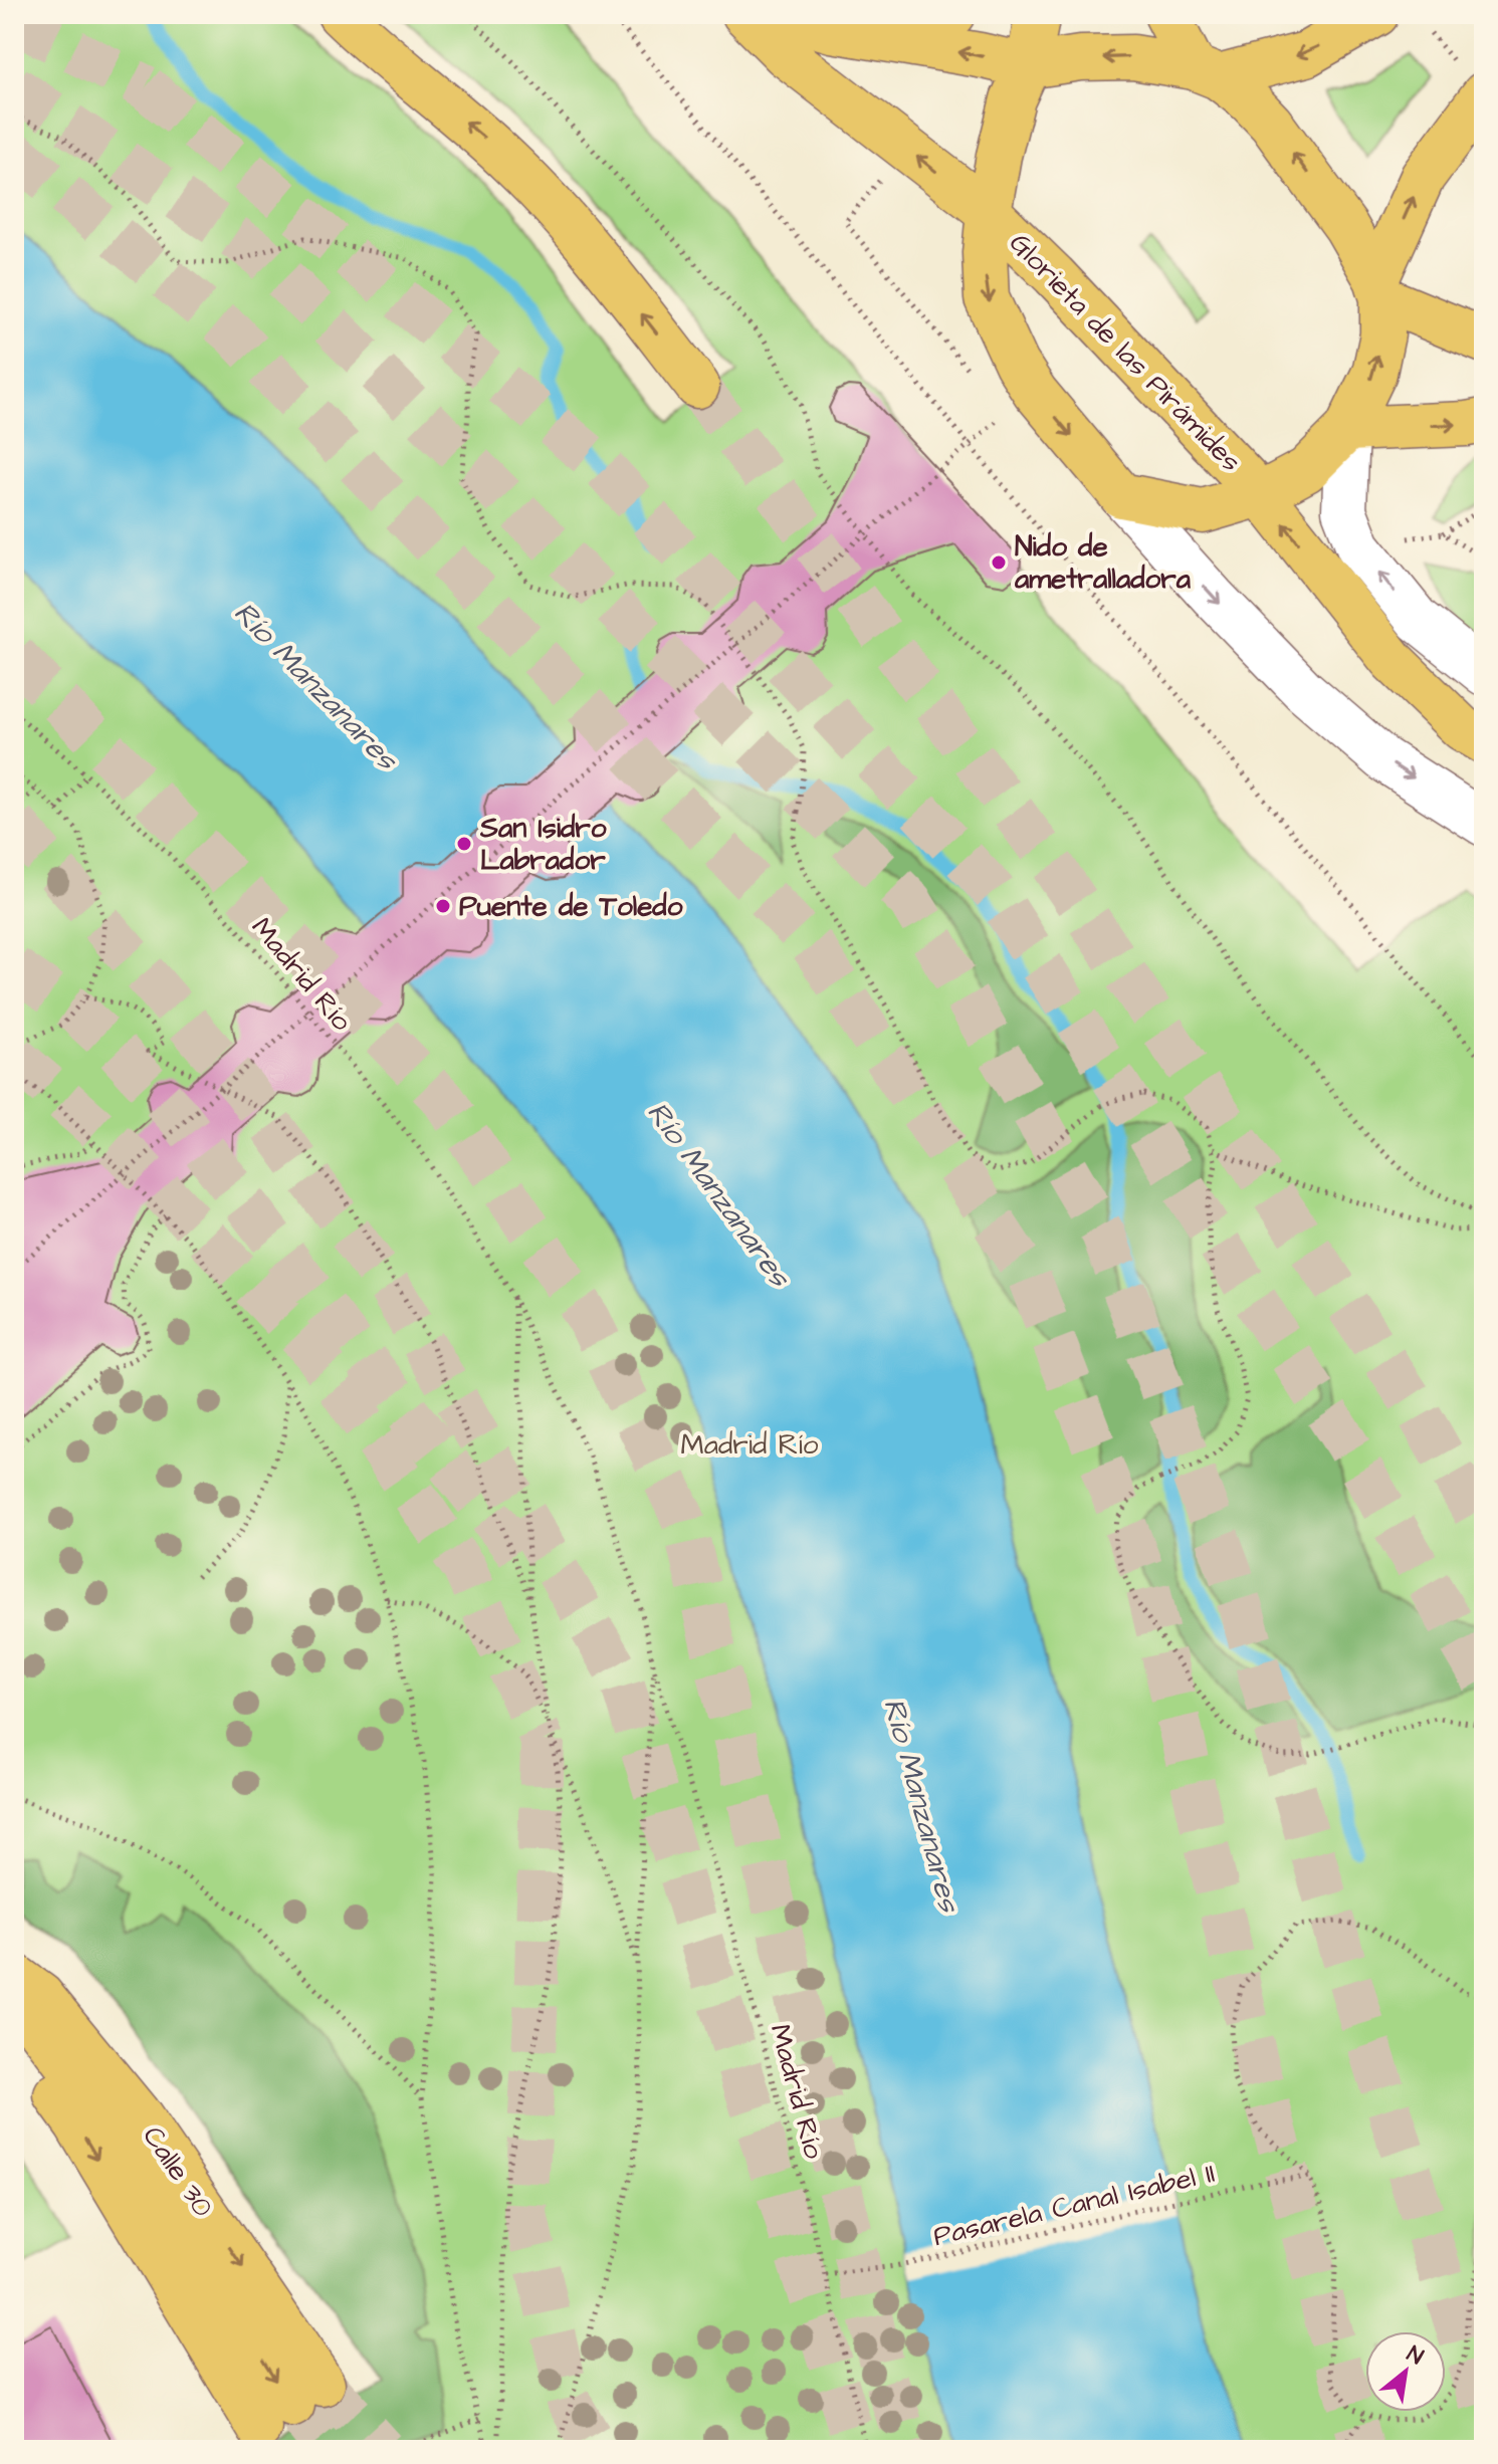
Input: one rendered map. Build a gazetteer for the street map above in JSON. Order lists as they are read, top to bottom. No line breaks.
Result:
{"streets":{"main road":["Glorieta de las Pirámides","Calle 30"],"path":["Madrid Río","Pasarela Canal Isabel II"]},"crossings":[["Madrid Río","Pasarela Canal Isabel II"]],"water":["Río Manzanares"],"parks":["Madrid Río"],"places":["Nido de ametralladora","San Isidro Labrador","Puente de Toledo"],"north":"top right"}
